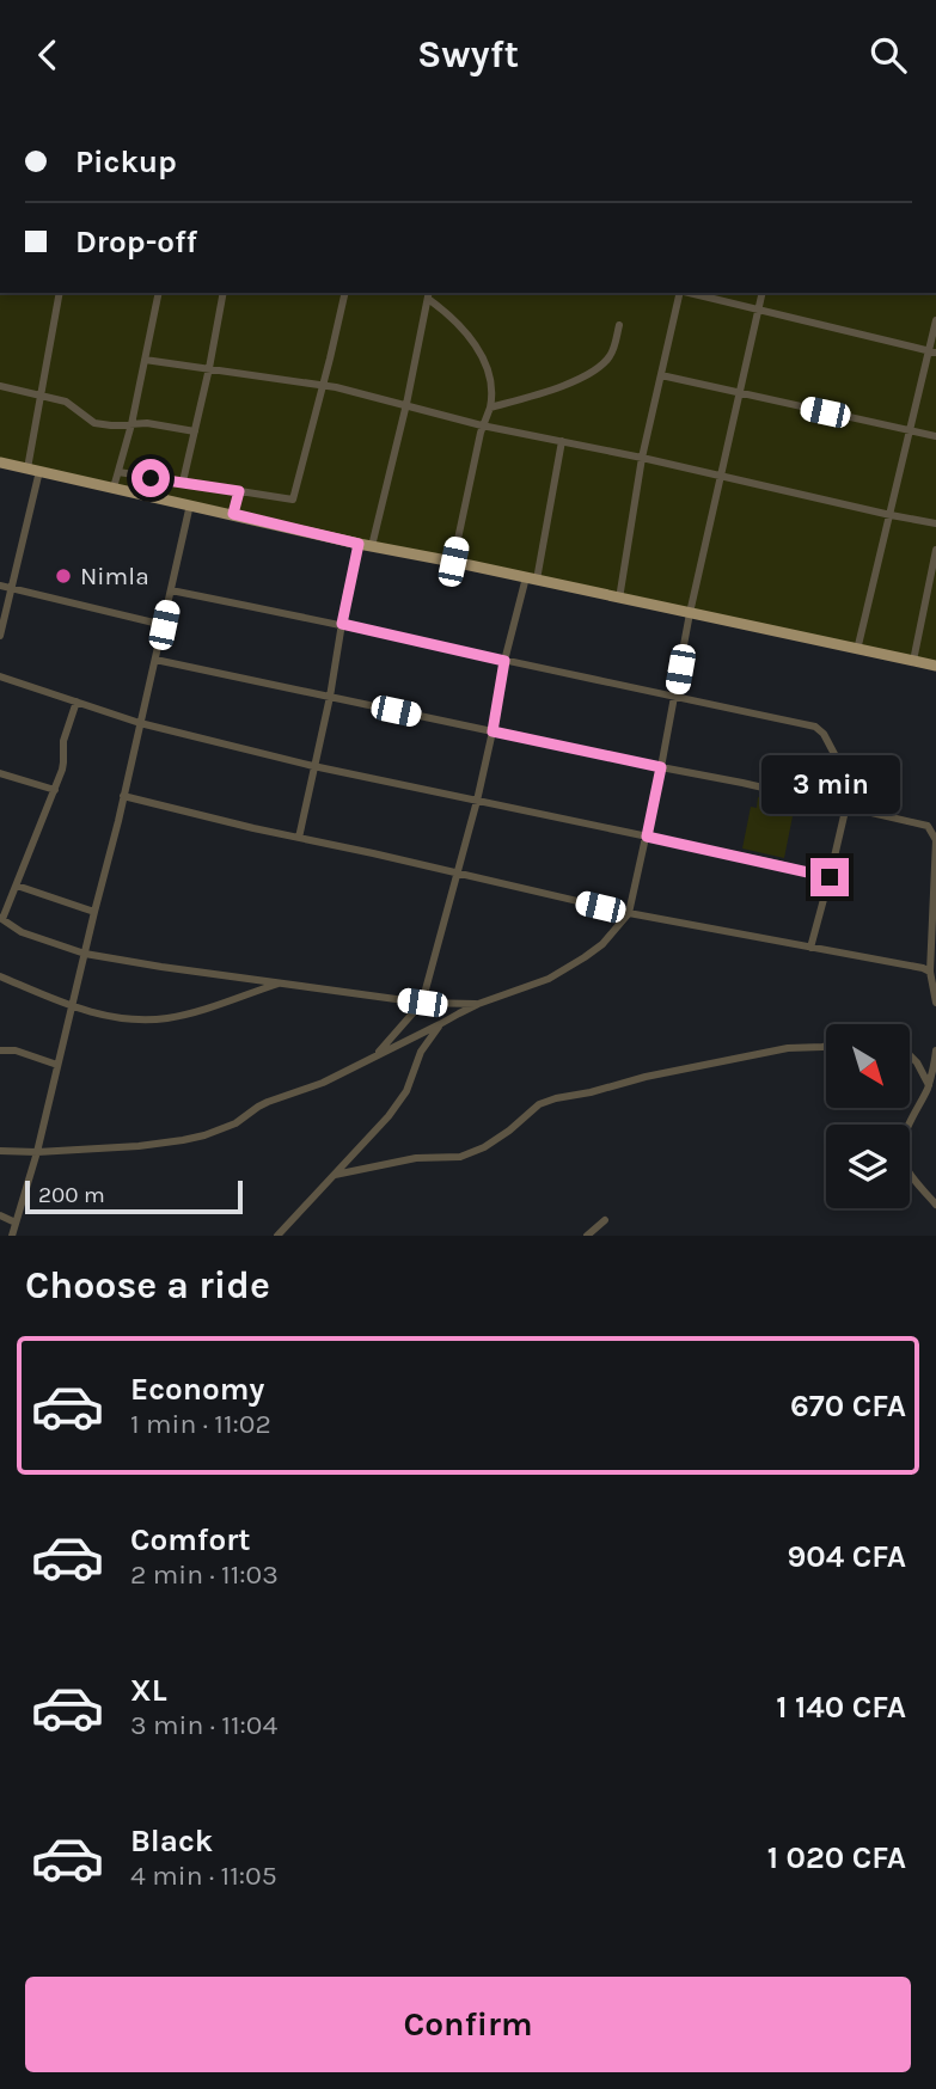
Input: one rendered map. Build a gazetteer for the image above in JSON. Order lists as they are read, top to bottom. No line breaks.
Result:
{"places":["Nimla"],"scale_bar":"200 m","north":"bottom right","page":{"header":"Swyft","banner":["Pickup","Drop-off"],"bubble":"3 min","scale":"200 m","heading":"Choose a ride","list":[{"name":"Economy","note":"1 min · 11:02","value":"670 CFA"},{"name":"Comfort","note":"2 min · 11:03","value":"904 CFA"},{"name":"XL","note":"3 min · 11:04","value":"1 140 CFA"},{"name":"Black","note":"4 min · 11:05","value":"1 020 CFA"}],"buttons":"Confirm"}}
